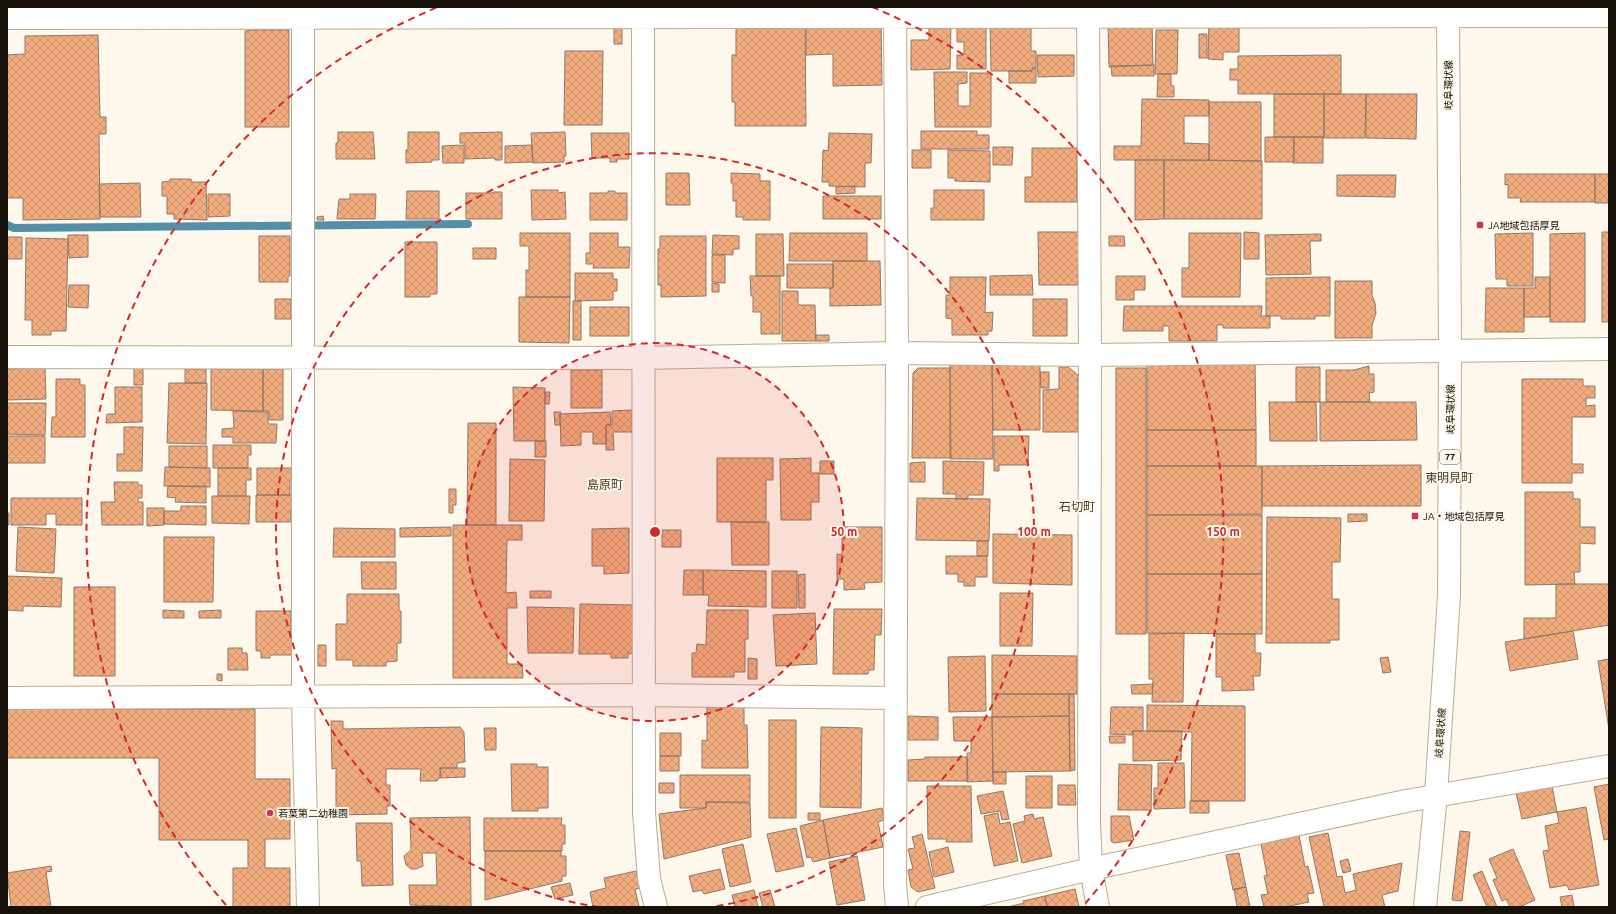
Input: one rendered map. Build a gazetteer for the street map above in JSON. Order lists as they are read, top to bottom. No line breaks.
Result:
{"streets":{"street":["岐阜環状線","77"]},"districts":["東明見町","島原町","石切町"],"places":{"transit":["JA地域包括厚見","JA・地域包括厚見"],"other":["若葉第二幼稚園"]},"rings":["50 m","100 m","150 m"]}
